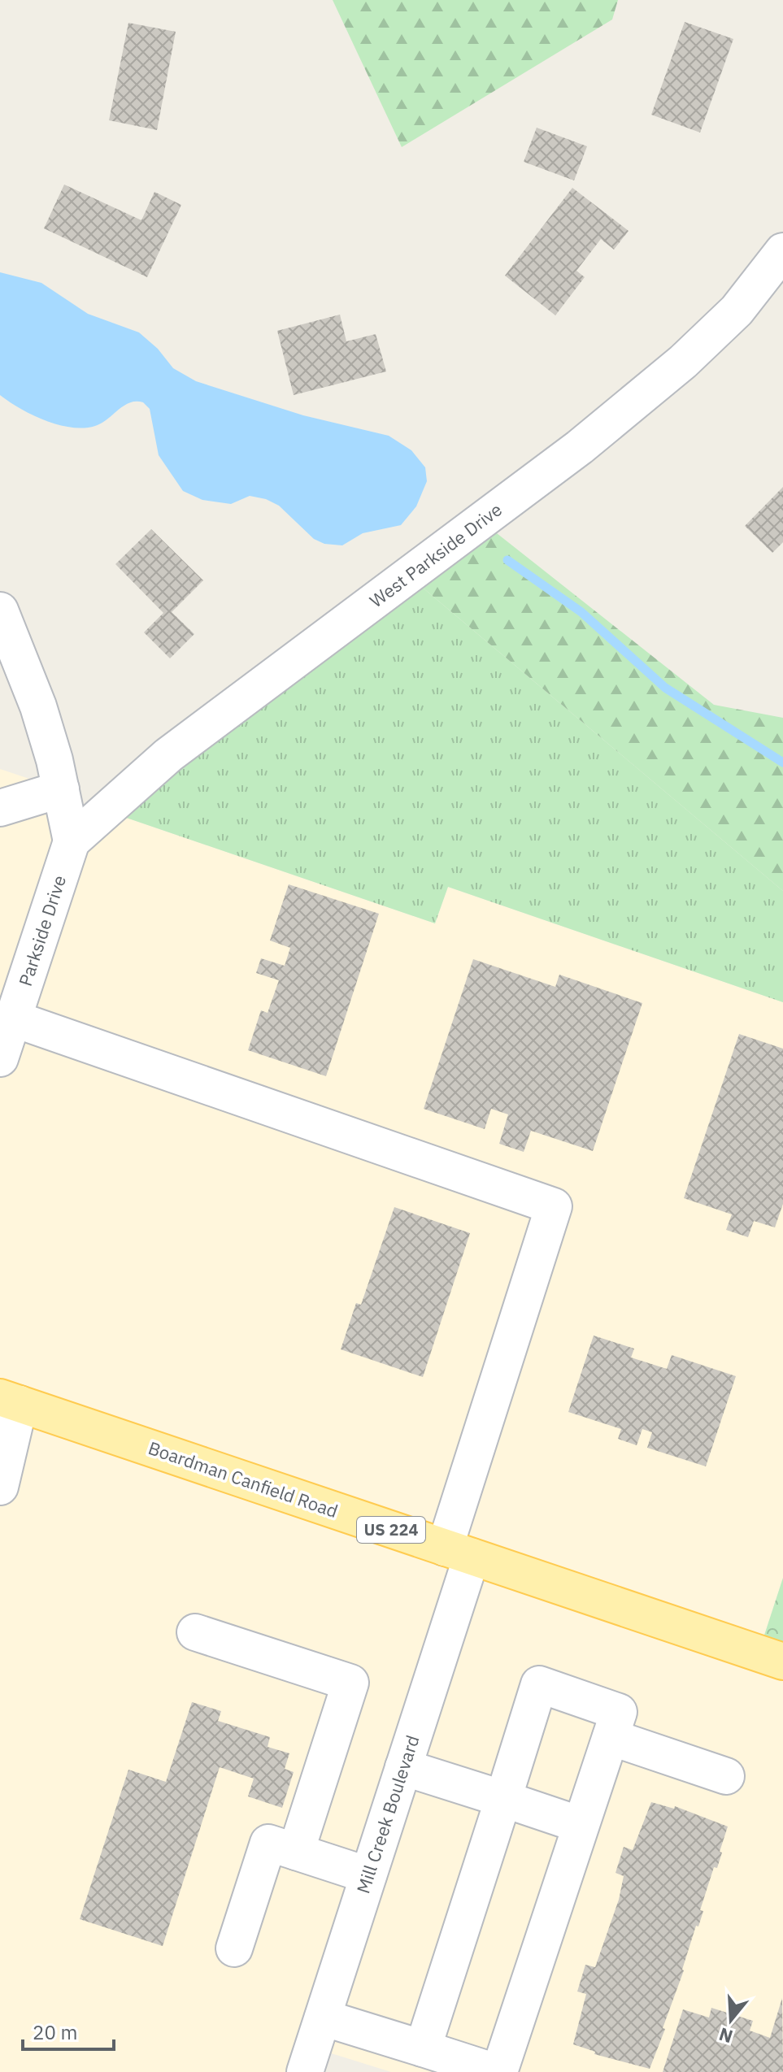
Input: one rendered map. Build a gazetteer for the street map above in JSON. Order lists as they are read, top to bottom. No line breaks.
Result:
{"streets":{"main road":["Boardman Canfield Road","US 224"],"street":["West Parkside Drive","Parkside Drive","Mill Creek Boulevard"]},"crossings":[["West Parkside Drive","Parkside Drive"],["Parkside Drive","Mill Creek Boulevard"],["Boardman Canfield Road","Mill Creek Boulevard"]],"scale_bar":"20 m","north":"bottom"}
